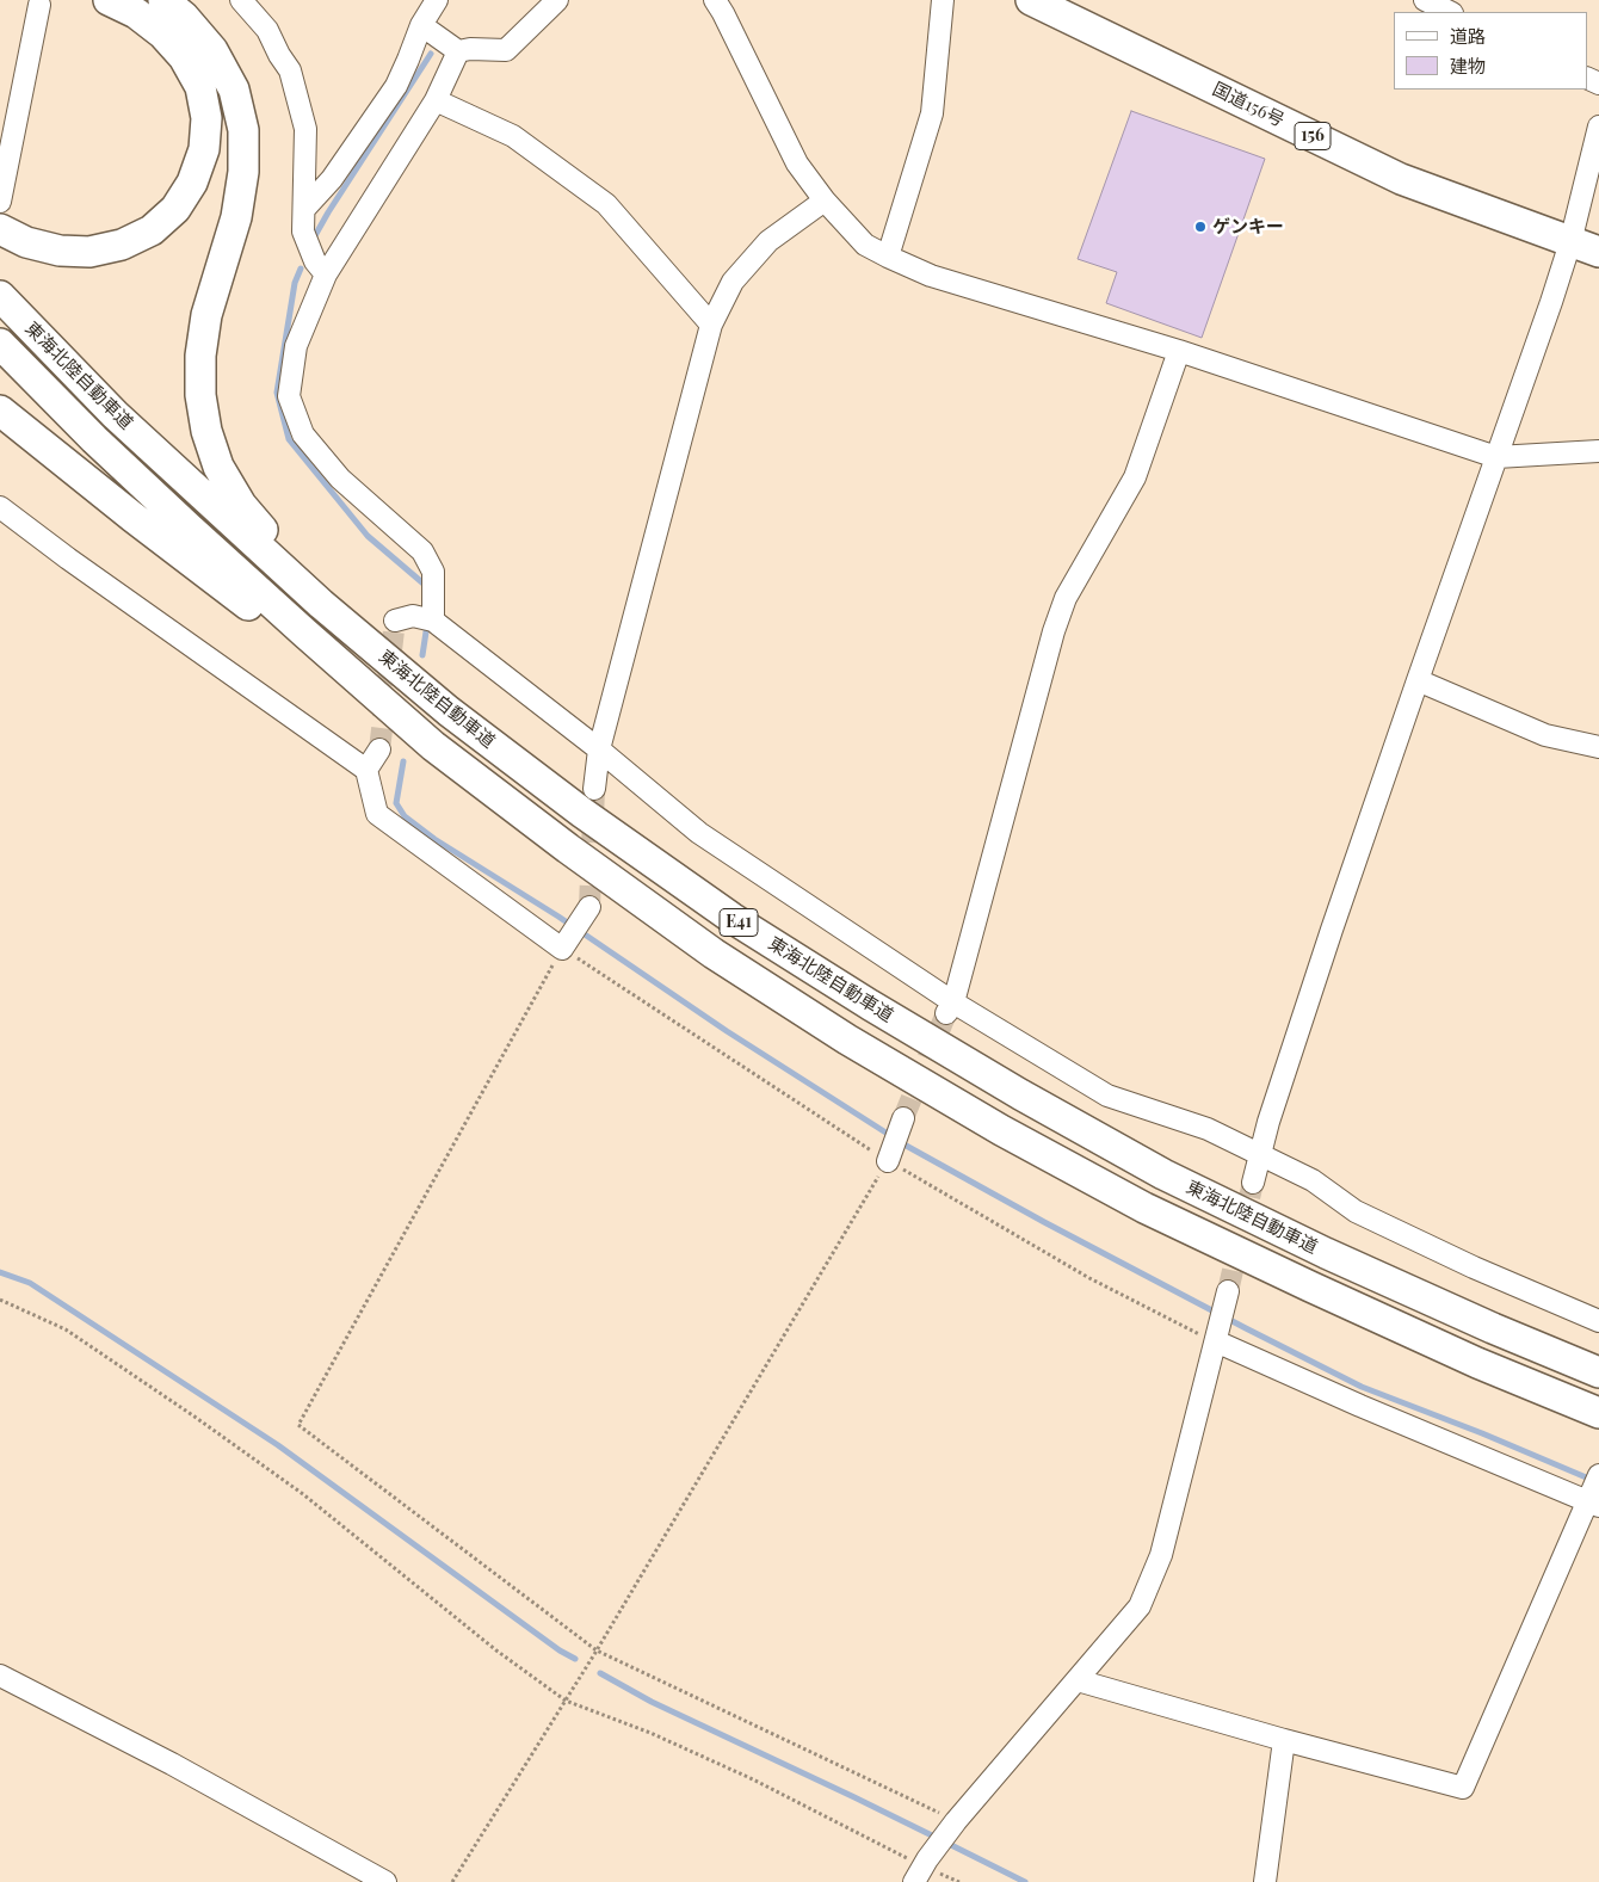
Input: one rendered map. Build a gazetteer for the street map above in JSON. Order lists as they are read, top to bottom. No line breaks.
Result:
{"streets":{"highway":["国道156号","156","東海北陸自動車道","E41"]},"places":["ゲンキー"],"legend":["道路","建物"]}
